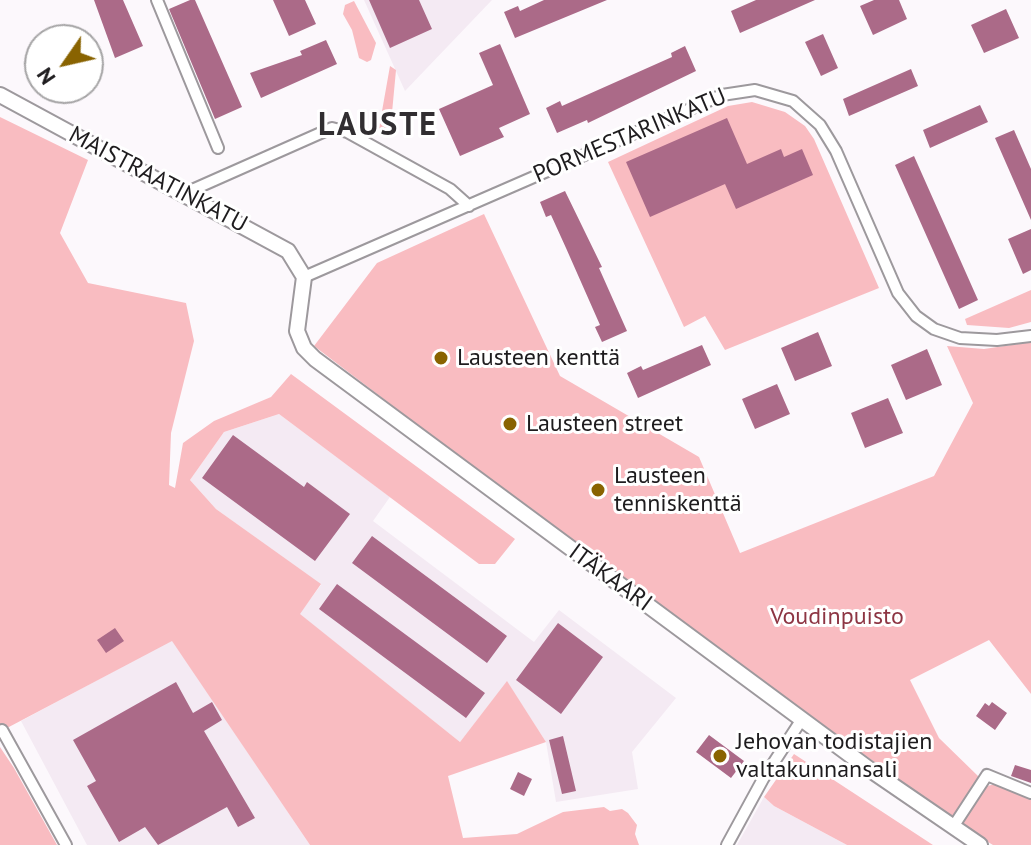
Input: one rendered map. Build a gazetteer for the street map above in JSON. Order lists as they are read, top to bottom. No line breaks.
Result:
{"streets":{"street":["PORMESTARINKATU","MAISTRAATINKATU","ITÄKAARI"]},"crossings":[["PORMESTARINKATU","MAISTRAATINKATU"],["PORMESTARINKATU","ITÄKAARI"],["MAISTRAATINKATU","ITÄKAARI"]],"districts":["LAUSTE"],"parks":["Voudinpuisto"],"places":["Lausteen kenttä","Lausteen street","Lausteen tenniskenttä","Jehovan todistajien valtakunnansali"],"north":"bottom left"}
